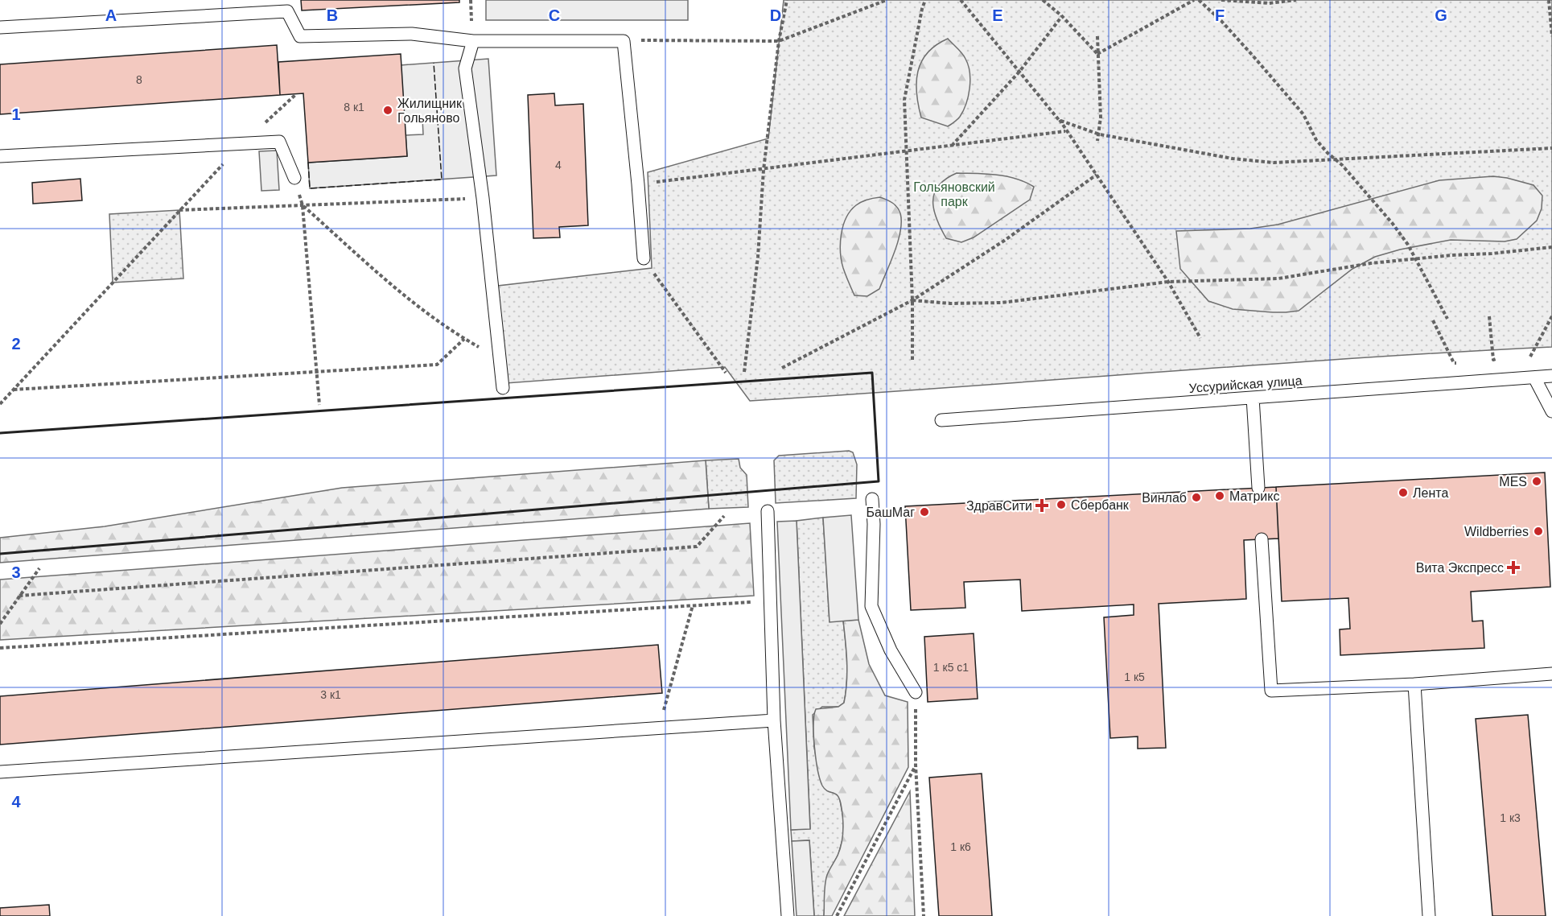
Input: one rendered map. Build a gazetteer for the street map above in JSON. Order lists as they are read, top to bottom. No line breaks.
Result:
{"streets":{"lane":["Уссурийская улица"]},"parks":["Гольяновcкий парк"],"places":{"other":["Жилищник Гольяново","MES","Лента","Матрикс","Винлаб","Сбербанк","БашМаг","Wildberries"],"health":["ЗдравСити","Вита Экспресс"]},"house_numbers":["8","8 к1","4","1 к5 с1","1 к5","3 к1","1 к3","1 к6"],"grid":{"columns":["A","B","C","D","E","F","G"],"rows":["1","2","3","4"]}}
